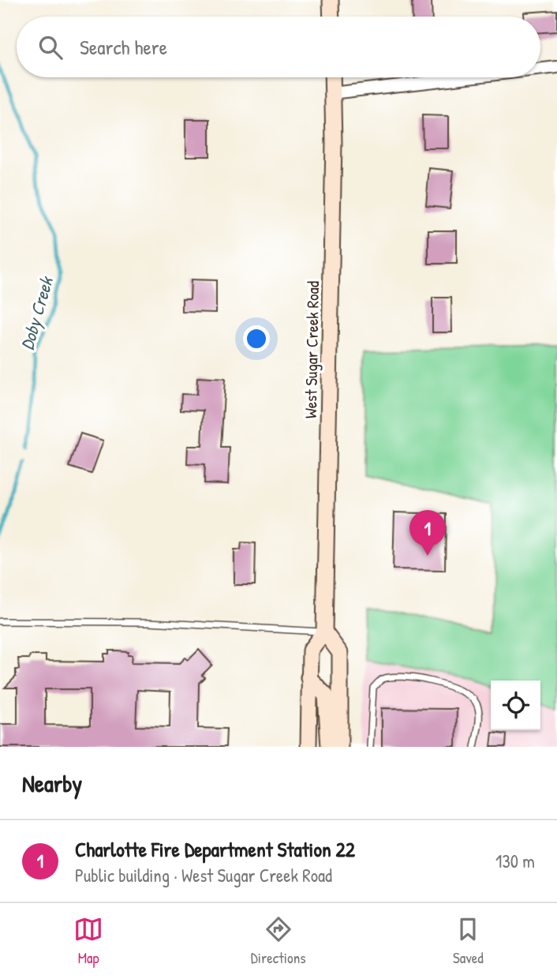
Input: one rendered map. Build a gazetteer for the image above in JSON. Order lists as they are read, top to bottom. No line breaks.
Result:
{"streets":{"main road":["West Sugar Creek Road"]},"water":["Doby Creek"],"page":{"search":"Search here","pins":"1","heading":"Nearby","list":[{"mark":"1","name":"Charlotte Fire Department Station 22","note":"Public building · West Sugar Creek Road","value":"130 m"}],"nav":["Map","Directions","Saved"]}}
